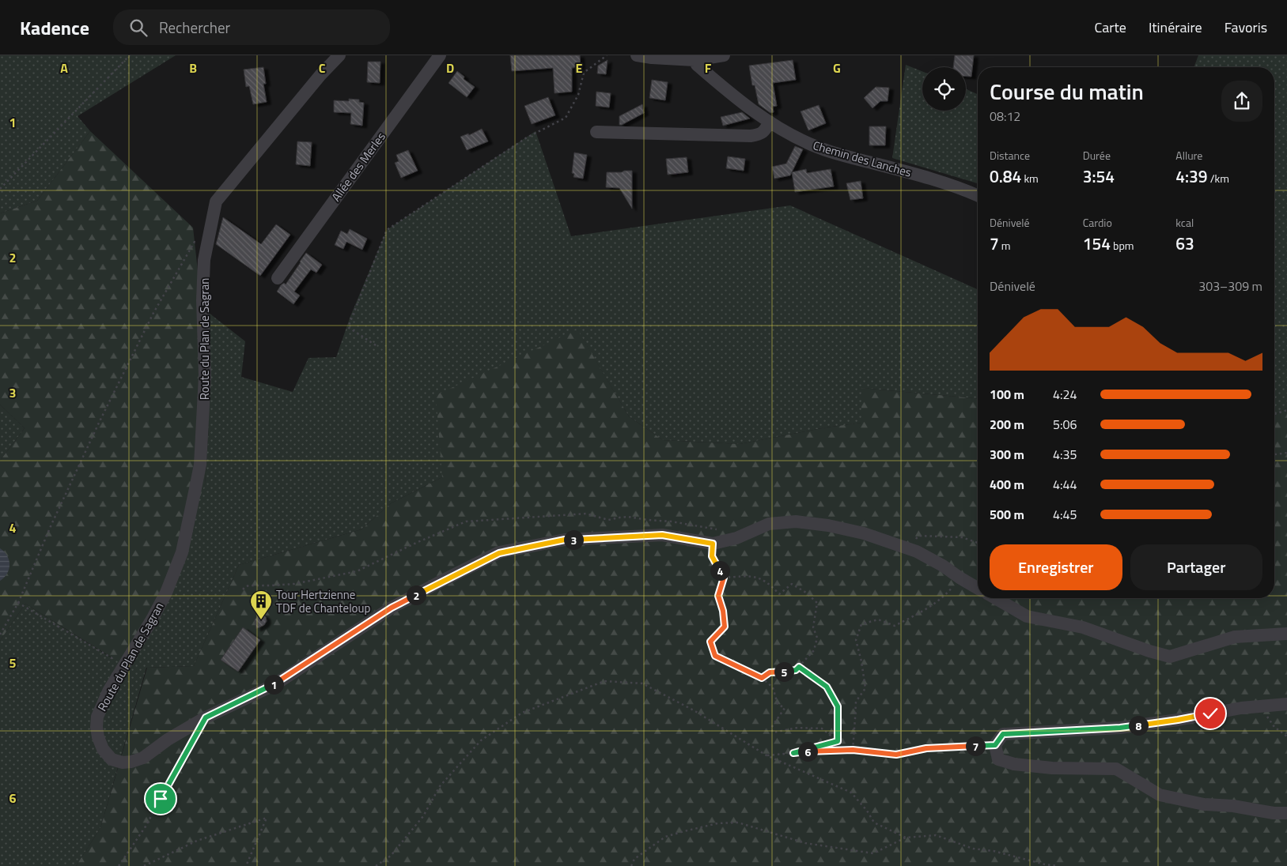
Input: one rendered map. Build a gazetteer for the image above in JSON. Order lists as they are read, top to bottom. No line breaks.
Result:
{"streets":{"street":["Chemin des Lanches","Allée des Merles","Route du Plan de Sagran"]},"places":{"building":["Tour Hertzienne TDF de Chanteloup"]},"page":{"header":"Kadence","search":"Rechercher","nav":["Carte","Itinéraire","Favoris"],"heading":["Course du matin","08:12"],"stats":[["Distance","0.84 km"],["Durée","3:54"],["Allure","4:39 /km"],["Dénivelé","7 m"],["Cardio","154 bpm"],["kcal","63"]],"chart":["Dénivelé","303–309 m"],"list":[{"name":"100 m","note":"4:24"},{"name":"200 m","note":"5:06"},{"name":"300 m","note":"4:35"},{"name":"400 m","note":"4:44"},{"name":"500 m","note":"4:45"}],"pins":["3","4","2","5","1","8","7","6"],"buttons":["Enregistrer","Partager"]},"grid":{"columns":["A","B","C","D","E","F","G"],"rows":["1","2","3","4","5","6"]}}
